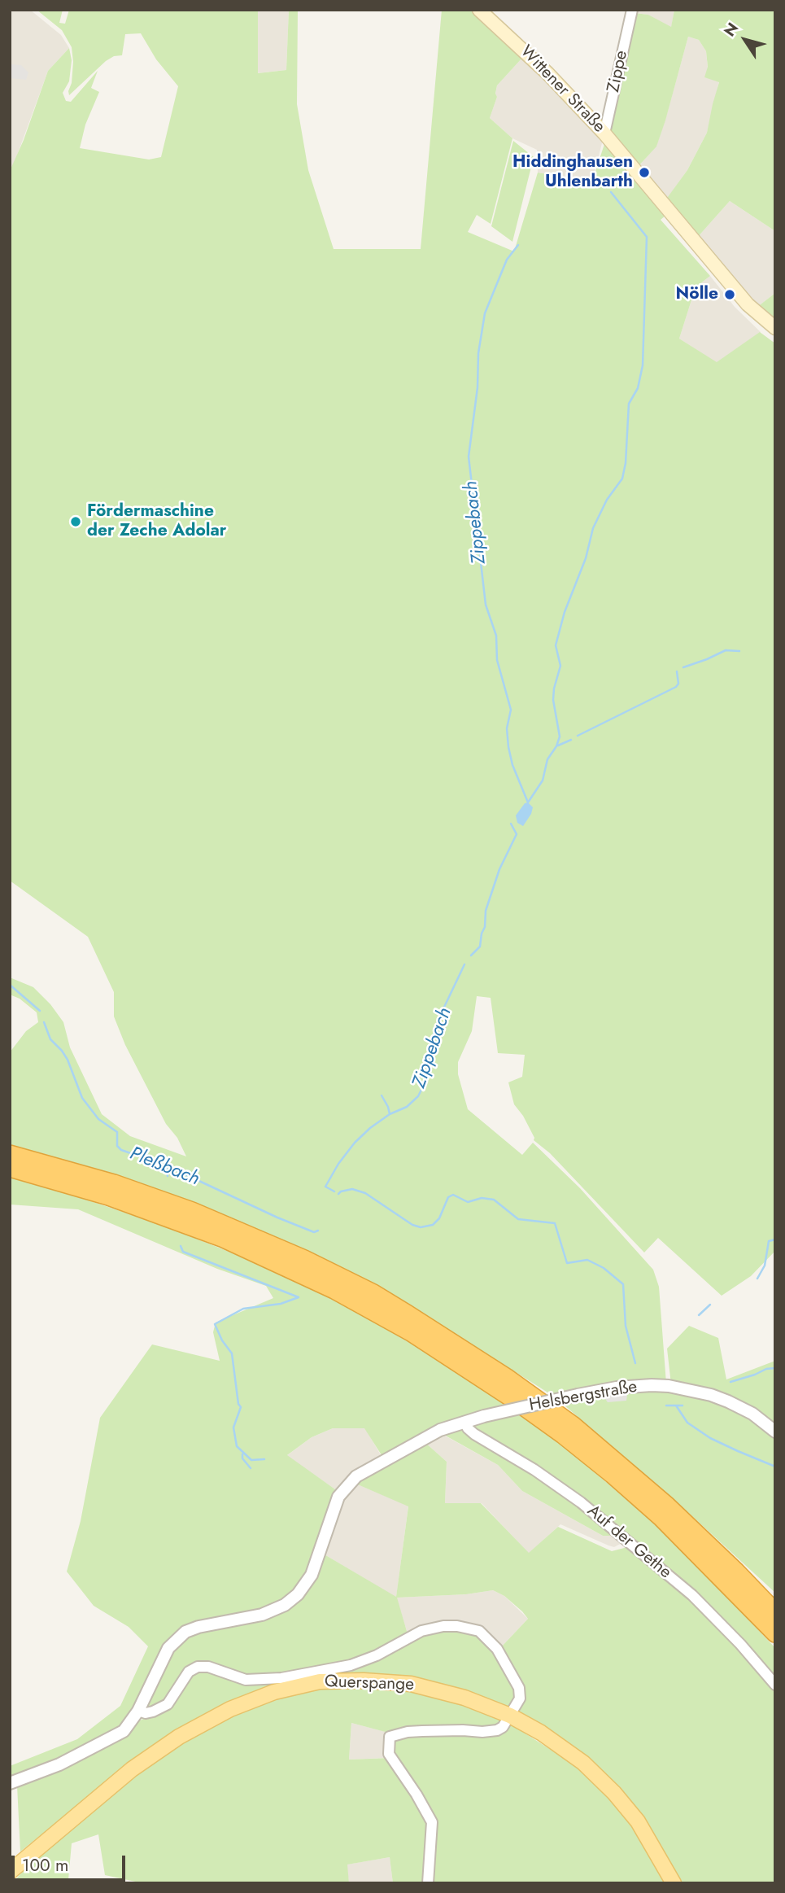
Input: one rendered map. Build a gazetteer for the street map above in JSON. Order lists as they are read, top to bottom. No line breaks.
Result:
{"streets":{"main road":["Wittener Straße","Querspange"],"street":["Zippe","Helsbergstraße","Auf der Gethe"]},"crossings":[["Zippe","Wittener Straße"],["Helsbergstraße","Auf der Gethe"]],"water":["Zippebach","Pleßbach"],"places":["Hiddinghausen Uhlenbarth","Nölle","Fördermaschine der Zeche Adolar"],"scale_bar":"100 m","north":"top left"}
